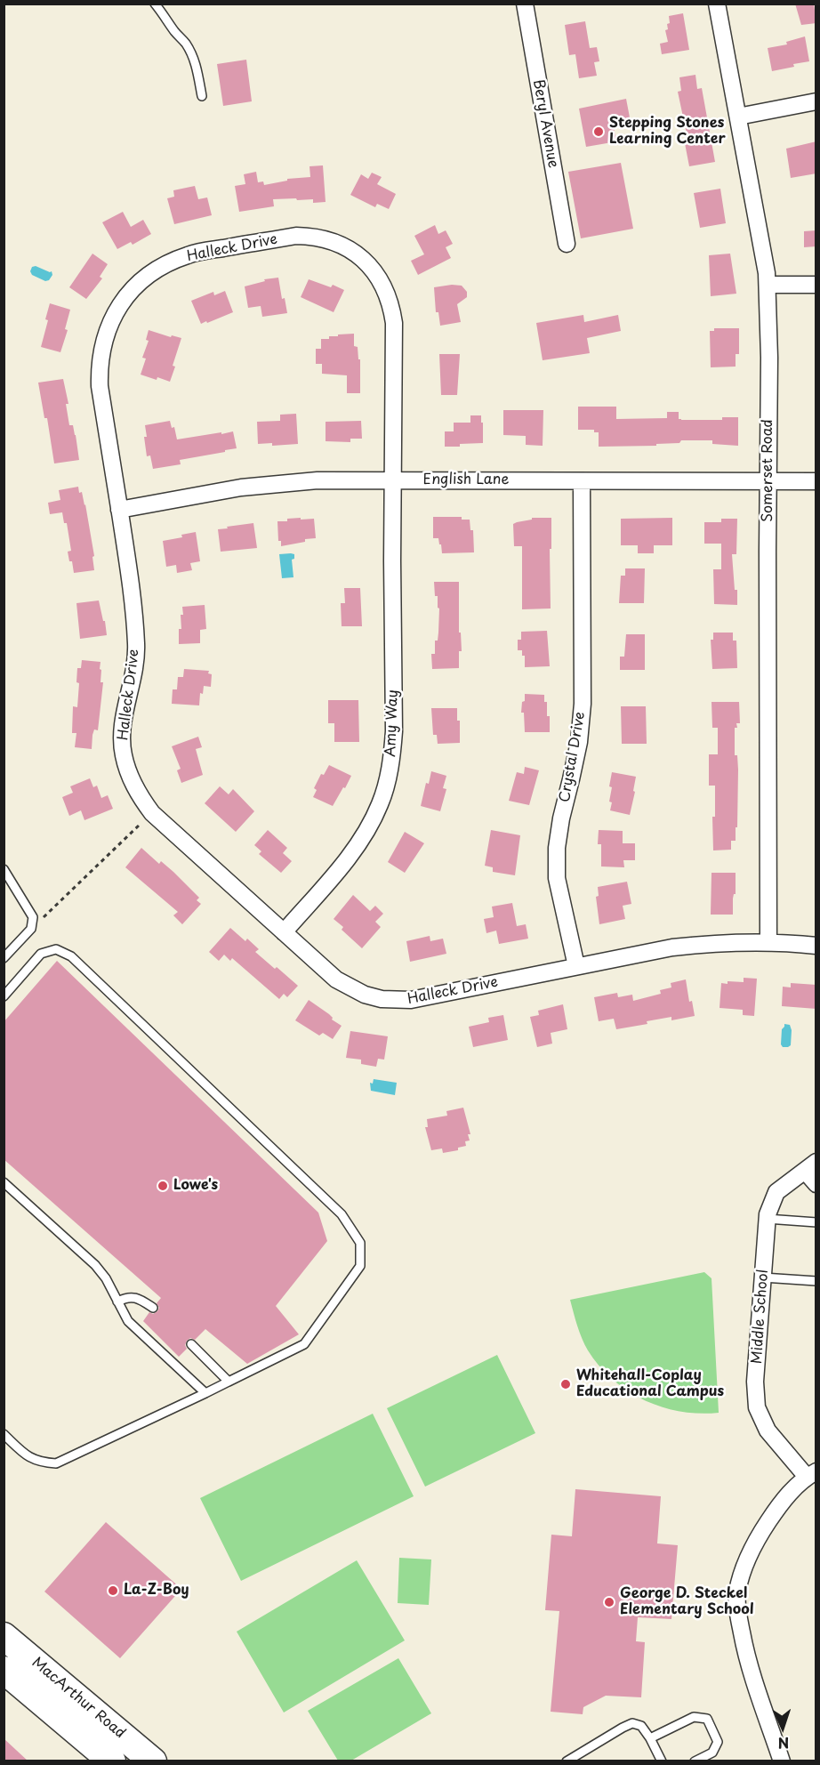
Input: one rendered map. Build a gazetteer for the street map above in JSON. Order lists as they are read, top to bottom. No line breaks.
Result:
{"streets":{"highway":["MacArthur Road"],"street":["Beryl Avenue","Halleck Drive","Somerset Road","English Lane","Amy Way","Crystal Drive","Middle School"]},"crossings":[["Halleck Drive","Somerset Road"],["Halleck Drive","English Lane"],["Halleck Drive","Amy Way"],["Halleck Drive","Crystal Drive"],["Somerset Road","English Lane"],["English Lane","Amy Way"],["English Lane","Crystal Drive"]],"places":["Stepping Stones Learning Center","Lowe's","Whitehall-Coplay Educational Campus","La-Z-Boy","George D. Steckel Elementary School"],"north":"bottom"}
